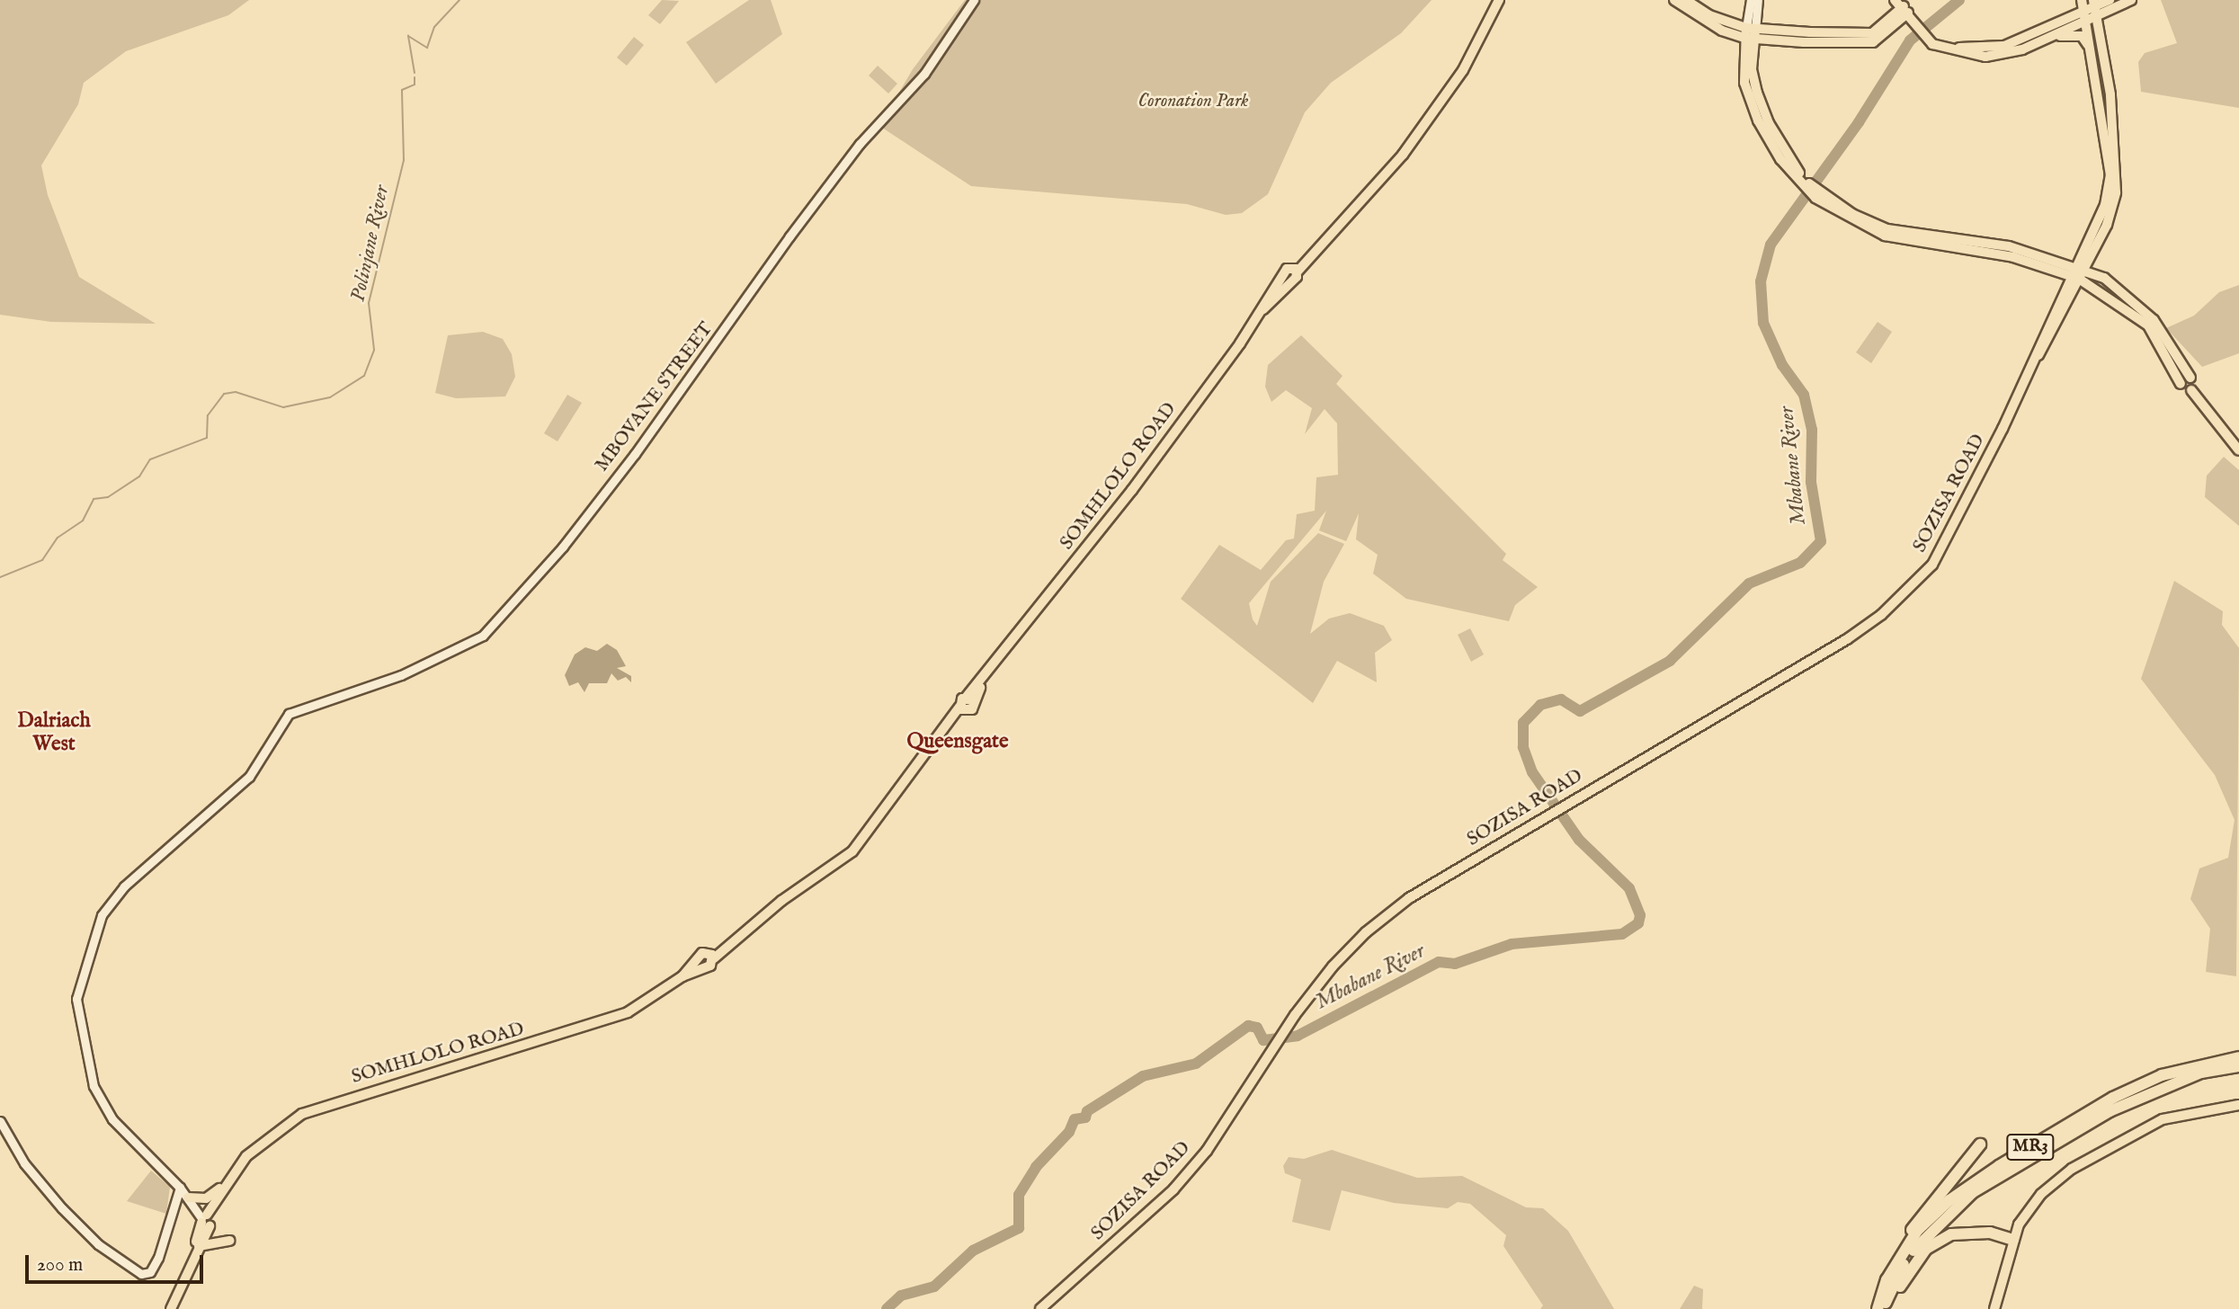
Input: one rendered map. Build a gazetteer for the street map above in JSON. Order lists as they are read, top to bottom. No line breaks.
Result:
{"streets":{"highway":["MR3"],"main road":["SOMHLOLO ROAD","SOZISA ROAD"],"street":["MBOVANE STREET"]},"districts":["Dalriach West","Queensgate"],"water":["Polinjane River","Mbabane River"],"parks":["Coronation Park"],"scale_bar":"200 m"}
